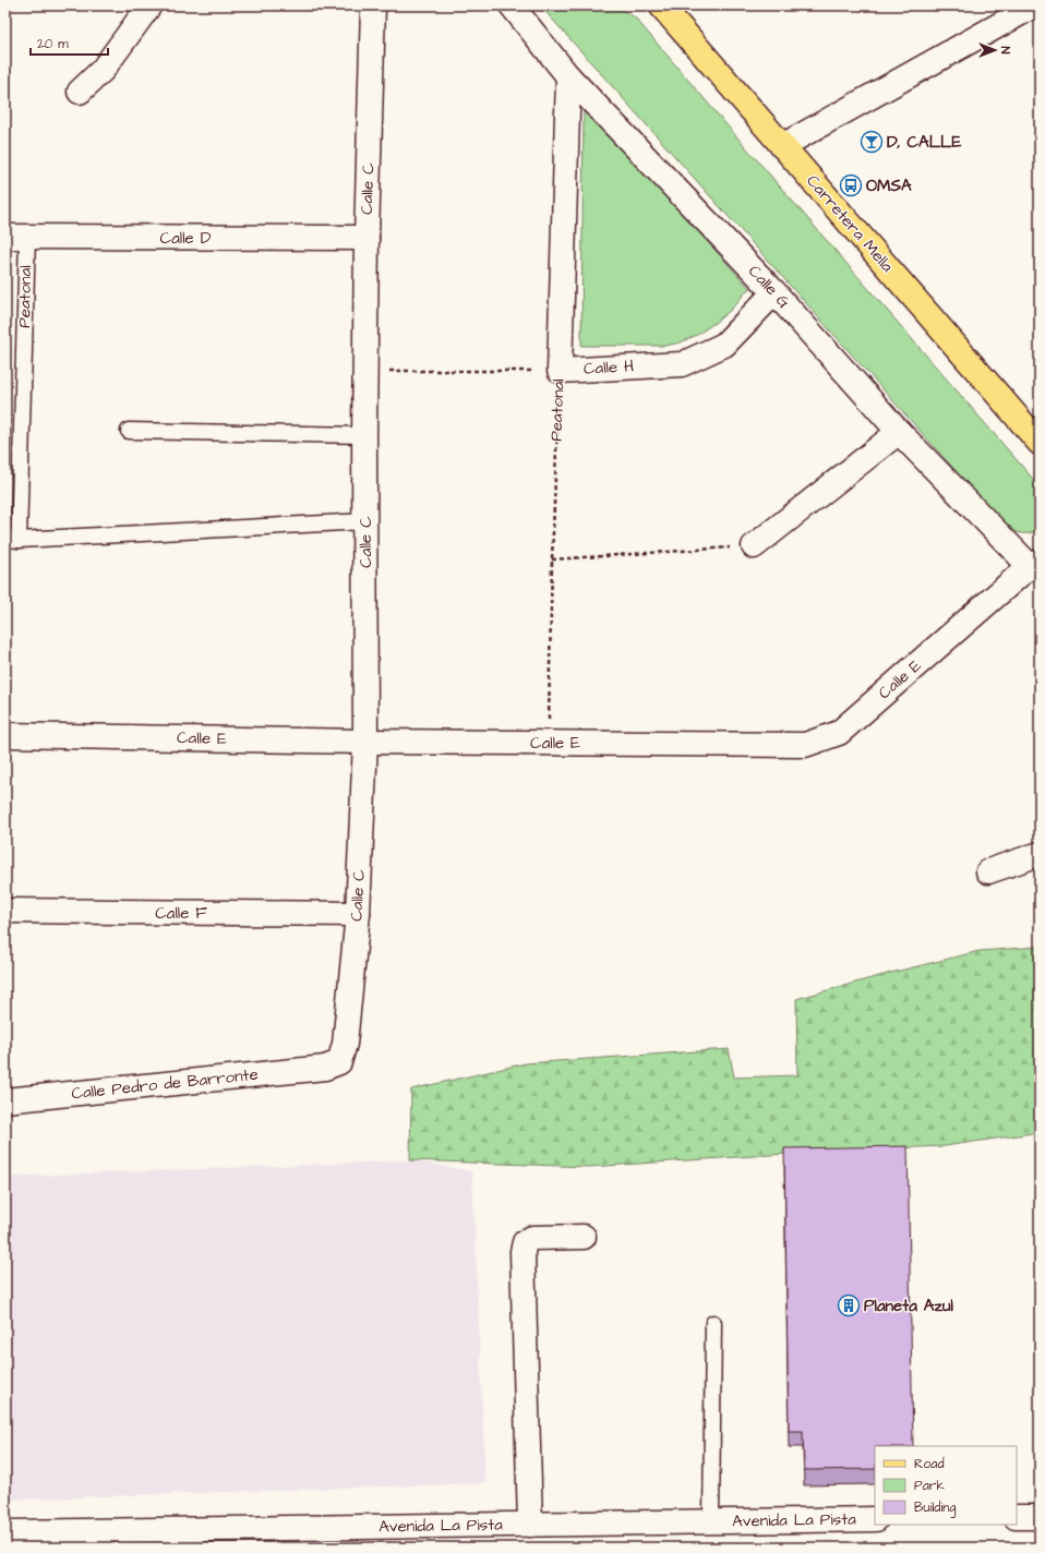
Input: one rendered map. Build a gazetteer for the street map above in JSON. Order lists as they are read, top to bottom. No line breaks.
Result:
{"streets":{"main road":["Carretera Mella"],"street":["Calle C","Calle D","Calle G","Peatonal","Calle H","Calle E","Calle F","Calle Pedro de Barronte","Avenida La Pista"]},"crossings":[["Calle C","Calle D"],["Calle C","Calle H"],["Calle C","Calle E"],["Calle C","Calle F"],["Calle C","Calle Pedro de Barronte"],["Calle D","Peatonal"],["Calle G","Peatonal"],["Calle G","Calle H"],["Calle G","Calle E"],["Peatonal","Calle H"],["Peatonal","Calle E"]],"places":{"bar":["D, CALLE"],"bus stop":["OMSA"],"building":["Planeta Azul"]},"legend":["Road","Park","Building"],"scale_bar":"20 m","north":"right"}
